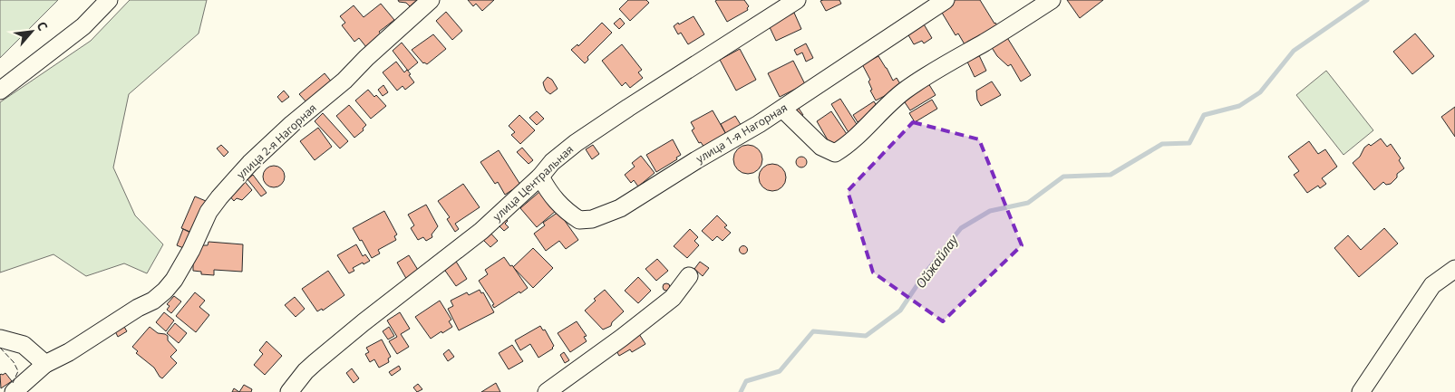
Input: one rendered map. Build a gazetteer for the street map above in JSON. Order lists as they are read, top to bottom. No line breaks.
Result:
{"streets":{"street":["улица 1-я Нагорная","улица 2-я Нагорная","улица Центральная"]},"crossings":[["улица 1-я Нагорная","улица Центральная"]],"water":["Ойжайлау"],"north":"top right"}
